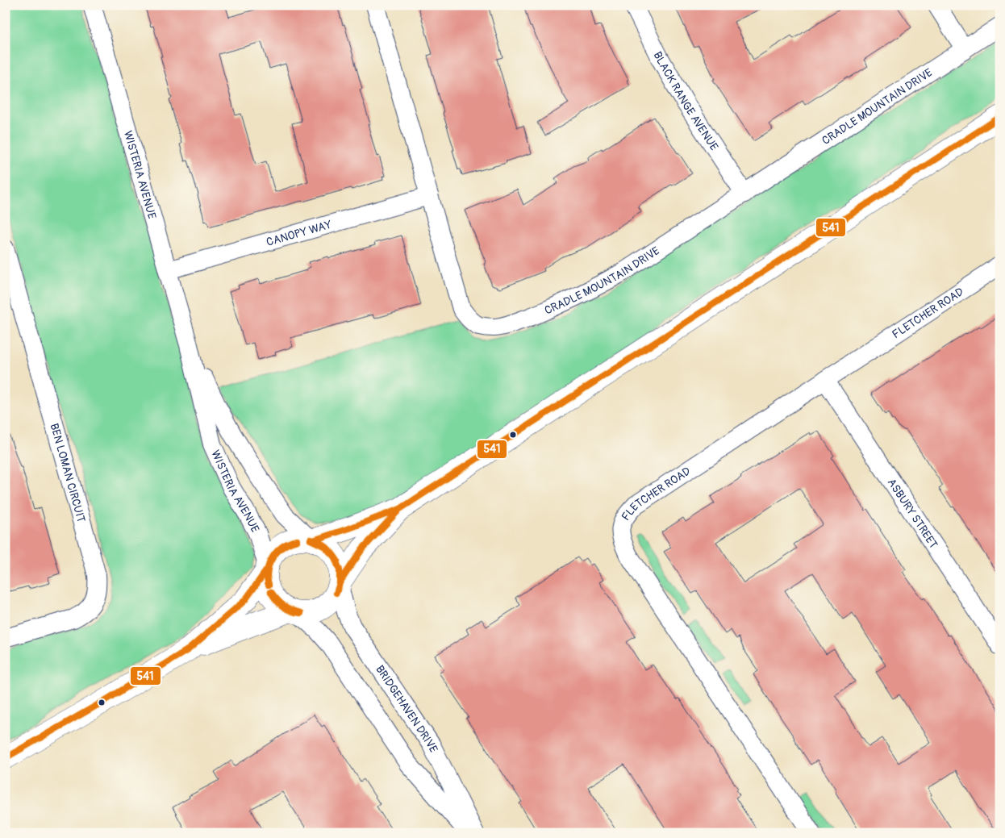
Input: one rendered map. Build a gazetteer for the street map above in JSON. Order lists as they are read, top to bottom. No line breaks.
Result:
{"streets":{"street":["BLACK RANGE AVENUE","CRADLE MOUNTAIN DRIVE","WISTERIA AVENUE","CANOPY WAY","FLETCHER ROAD","BEN LOMAN CIRCUIT","ASBURY STREET","BRIDGEHAVEN DRIVE"]},"crossings":[["BLACK RANGE AVENUE","CRADLE MOUNTAIN DRIVE"],["CRADLE MOUNTAIN DRIVE","CANOPY WAY"],["WISTERIA AVENUE","CANOPY WAY"],["WISTERIA AVENUE","BRIDGEHAVEN DRIVE"],["FLETCHER ROAD","ASBURY STREET"]],"lines":["transit line 541"]}
